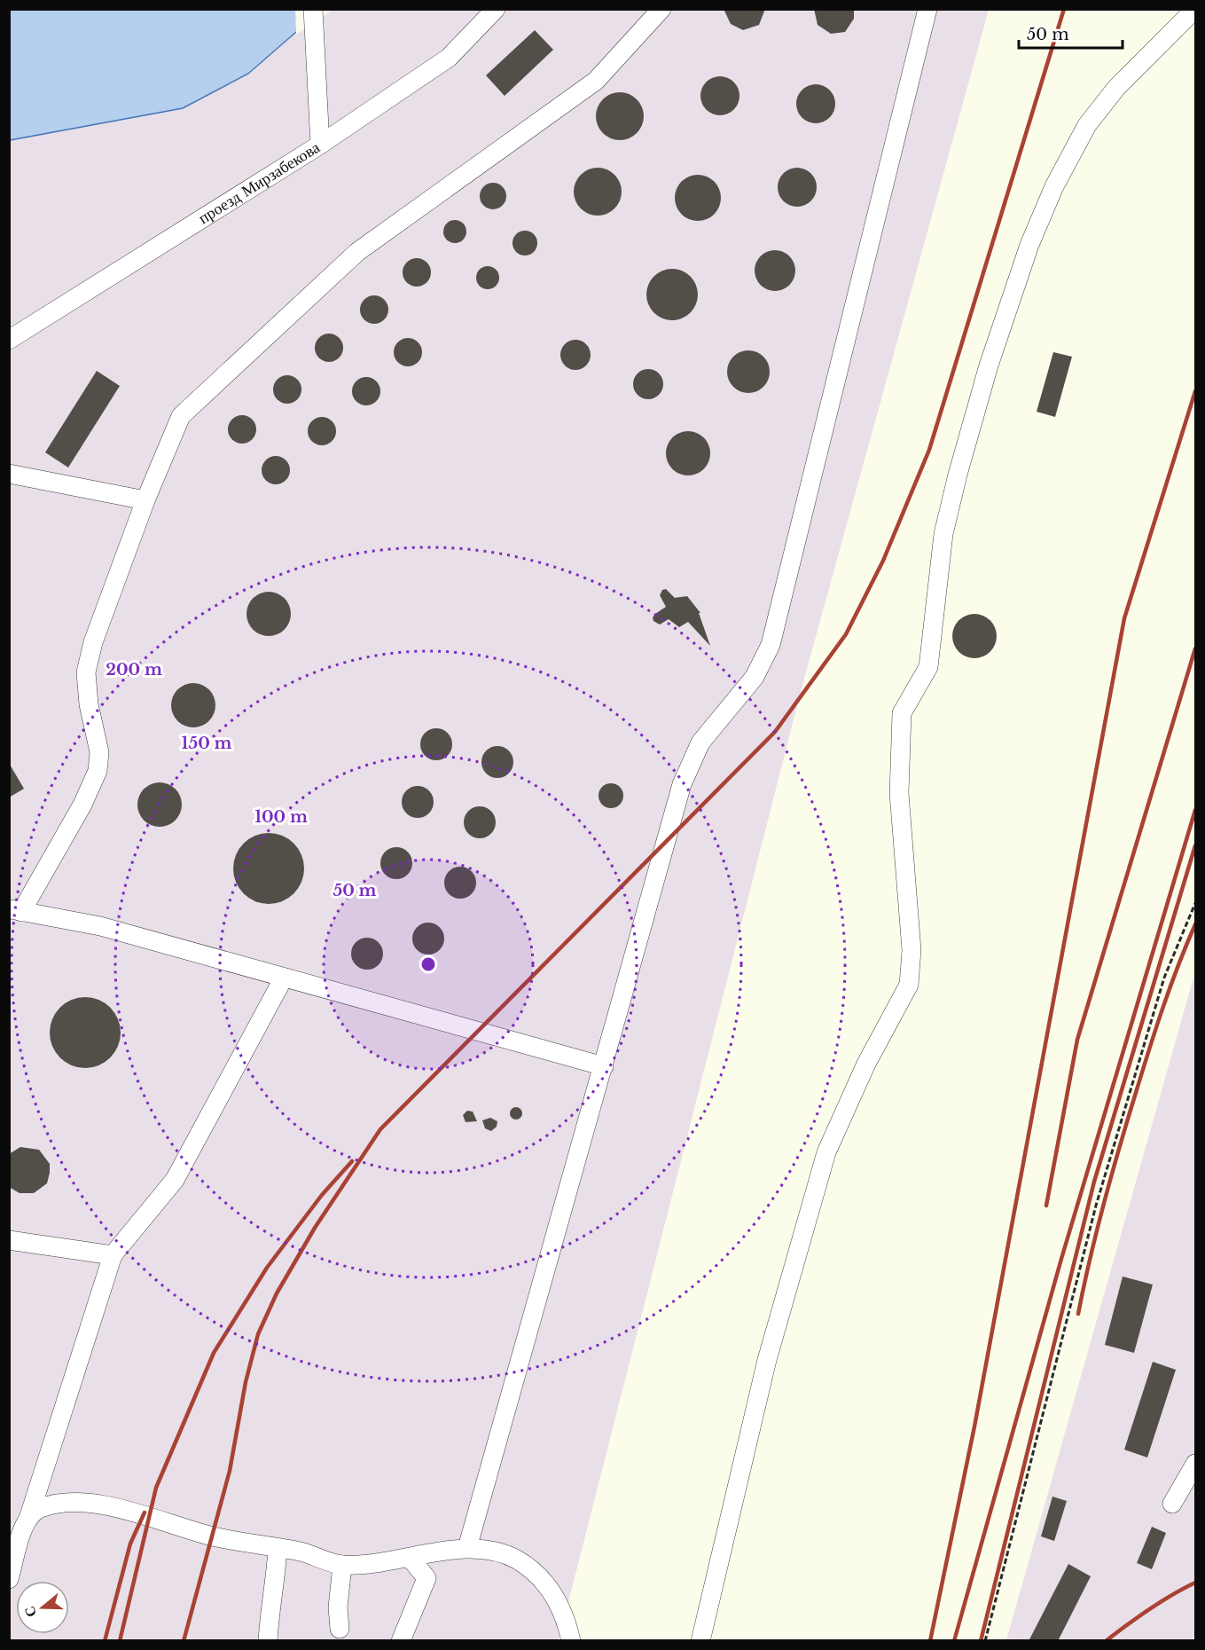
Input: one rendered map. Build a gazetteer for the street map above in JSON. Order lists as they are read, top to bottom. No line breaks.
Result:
{"streets":{"street":["проезд Мирзабекова"]},"scale_bar":"50 m","north":"left","rings":["200 m","150 m","100 m","50 m"]}
